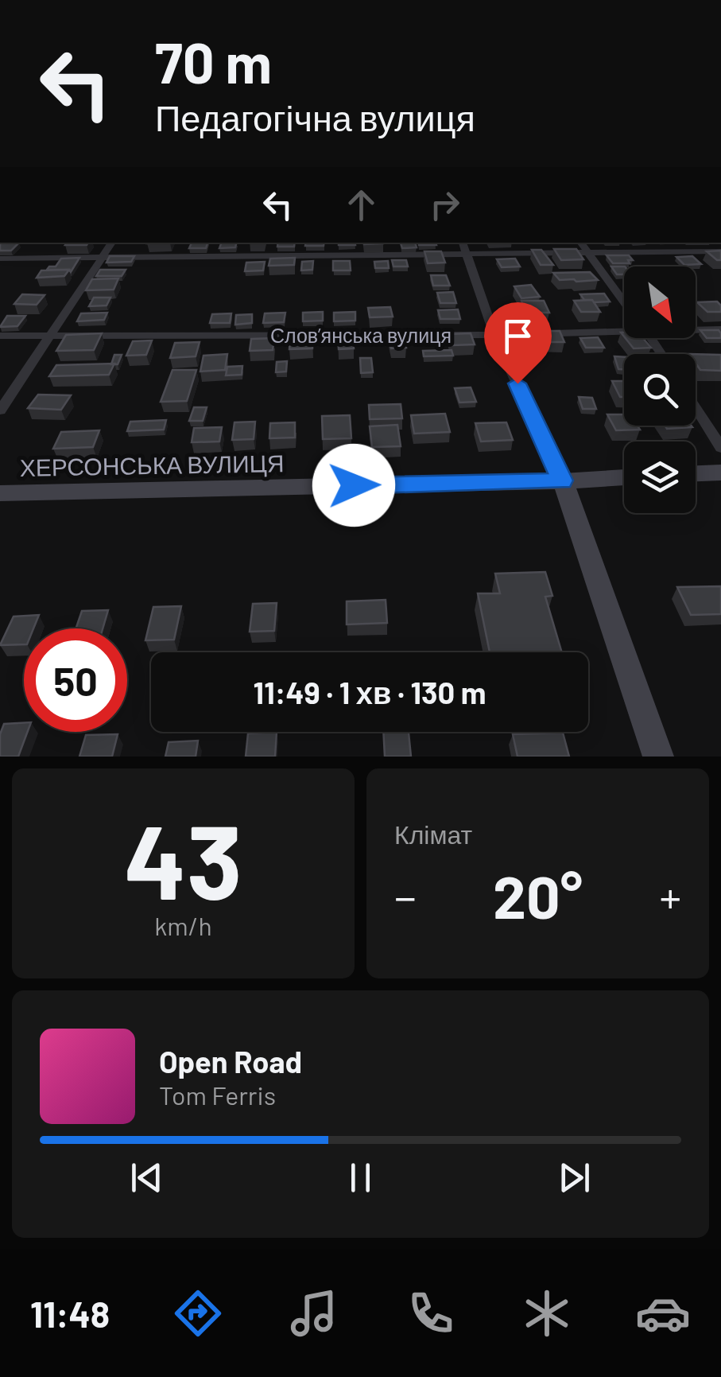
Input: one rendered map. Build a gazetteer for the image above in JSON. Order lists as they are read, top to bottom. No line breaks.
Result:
{"streets":{"main road":["ХЕРСОНСЬКА ВУЛИЦЯ"],"street":["Словʼянська вулиця"]},"north":"bottom right","page":{"turn":["70 m","Педагогічна вулиця"],"limit":"50","trip":"11:49 · 1 хв · 130 m","tile":[["43","km/h"],"Клімат"],"heat":["−","20°","+"],"song":["Open Road","Tom Ferris"],"tabs":"11:48"}}
